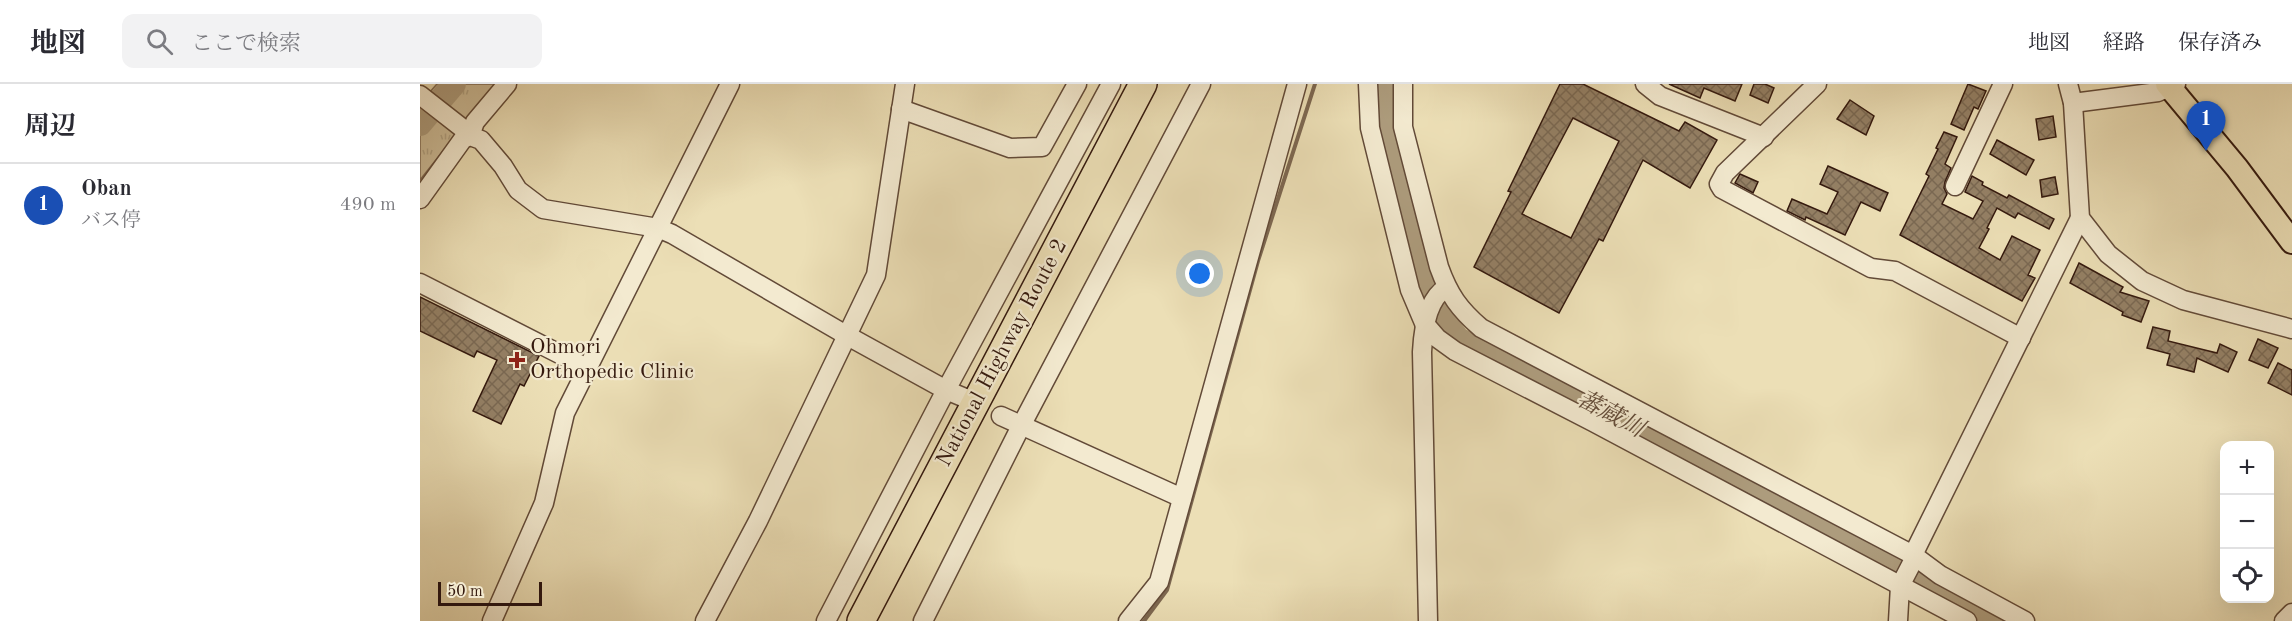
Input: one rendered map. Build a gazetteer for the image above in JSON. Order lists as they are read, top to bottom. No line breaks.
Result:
{"streets":{"highway":["National Highway Route 2"]},"water":["蕃蔵川"],"places":{"health":["Ohmori Orthopedic Clinic"]},"scale_bar":"50 m","page":{"header":"地図","search":"ここで検索","nav":["地図","経路","保存済み"],"heading":"周辺","pins":"1","list":[{"mark":"1","name":"Oban","note":"バス停","value":"490 m"}],"map_buttons":["+","−"],"scale":"50 m"}}
